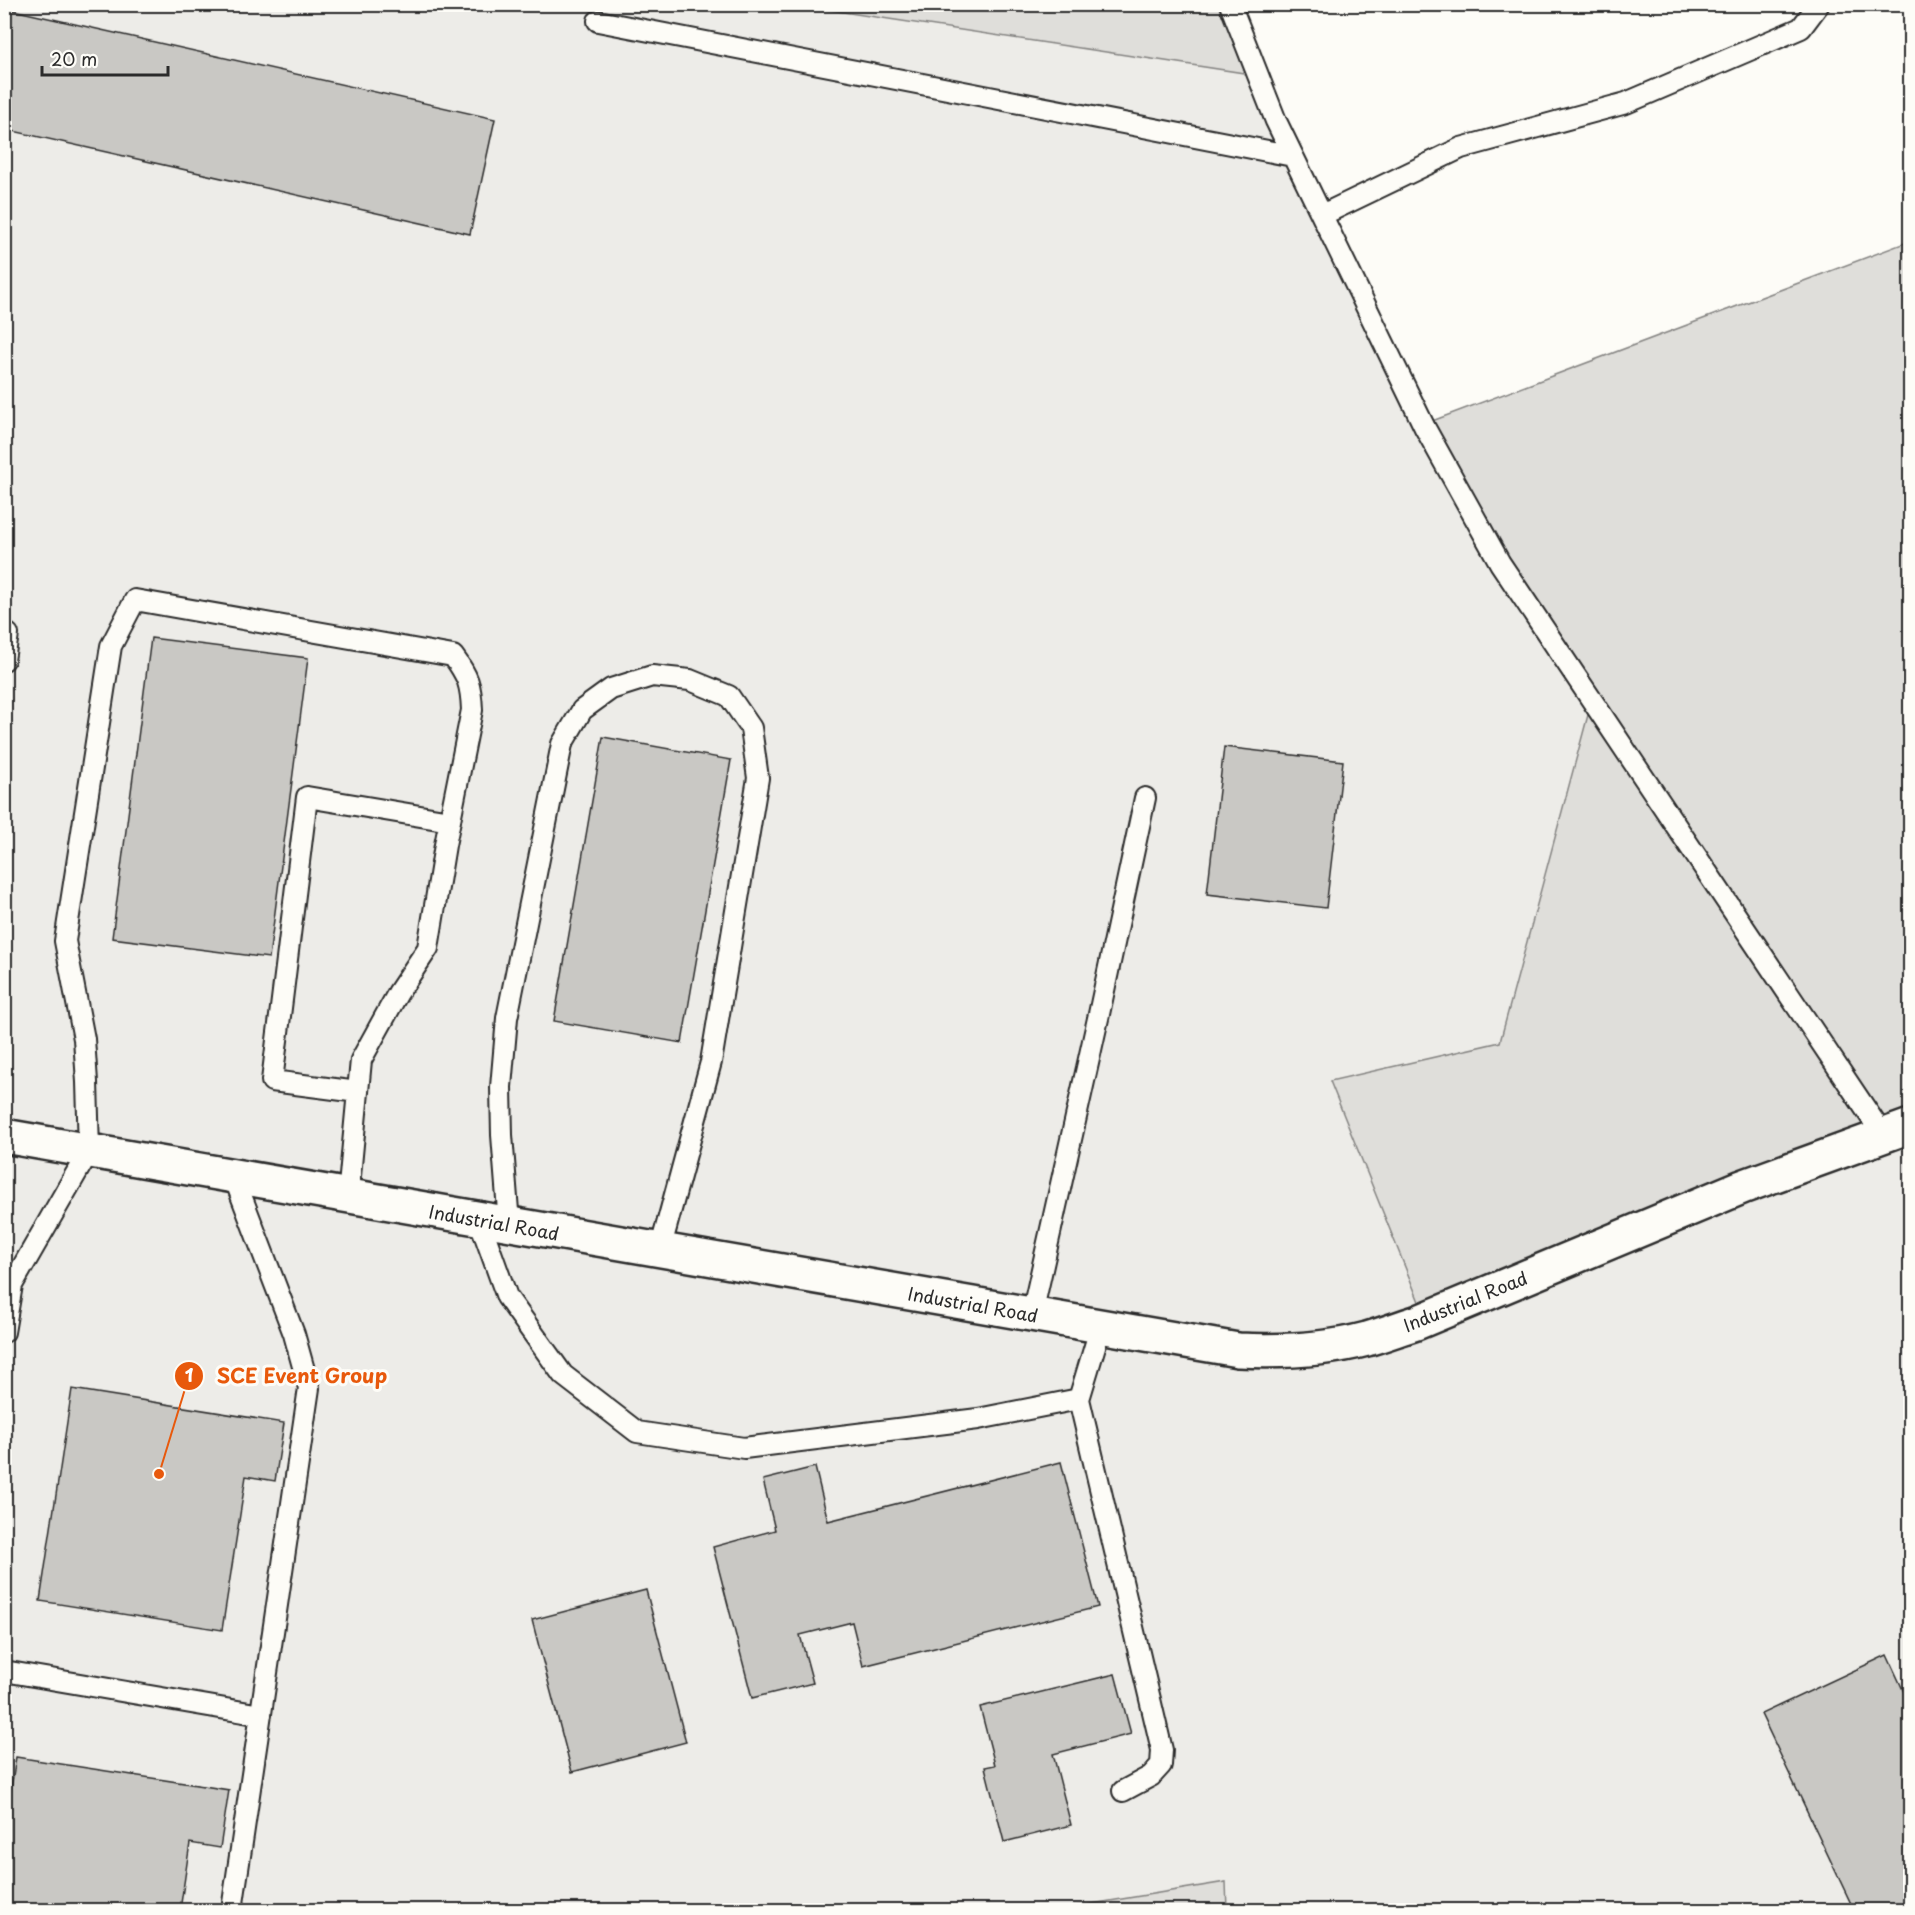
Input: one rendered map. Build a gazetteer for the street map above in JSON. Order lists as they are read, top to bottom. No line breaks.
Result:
{"streets":{"street":["Industrial Road"]},"places":["SCE Event Group"],"scale_bar":"20 m"}
